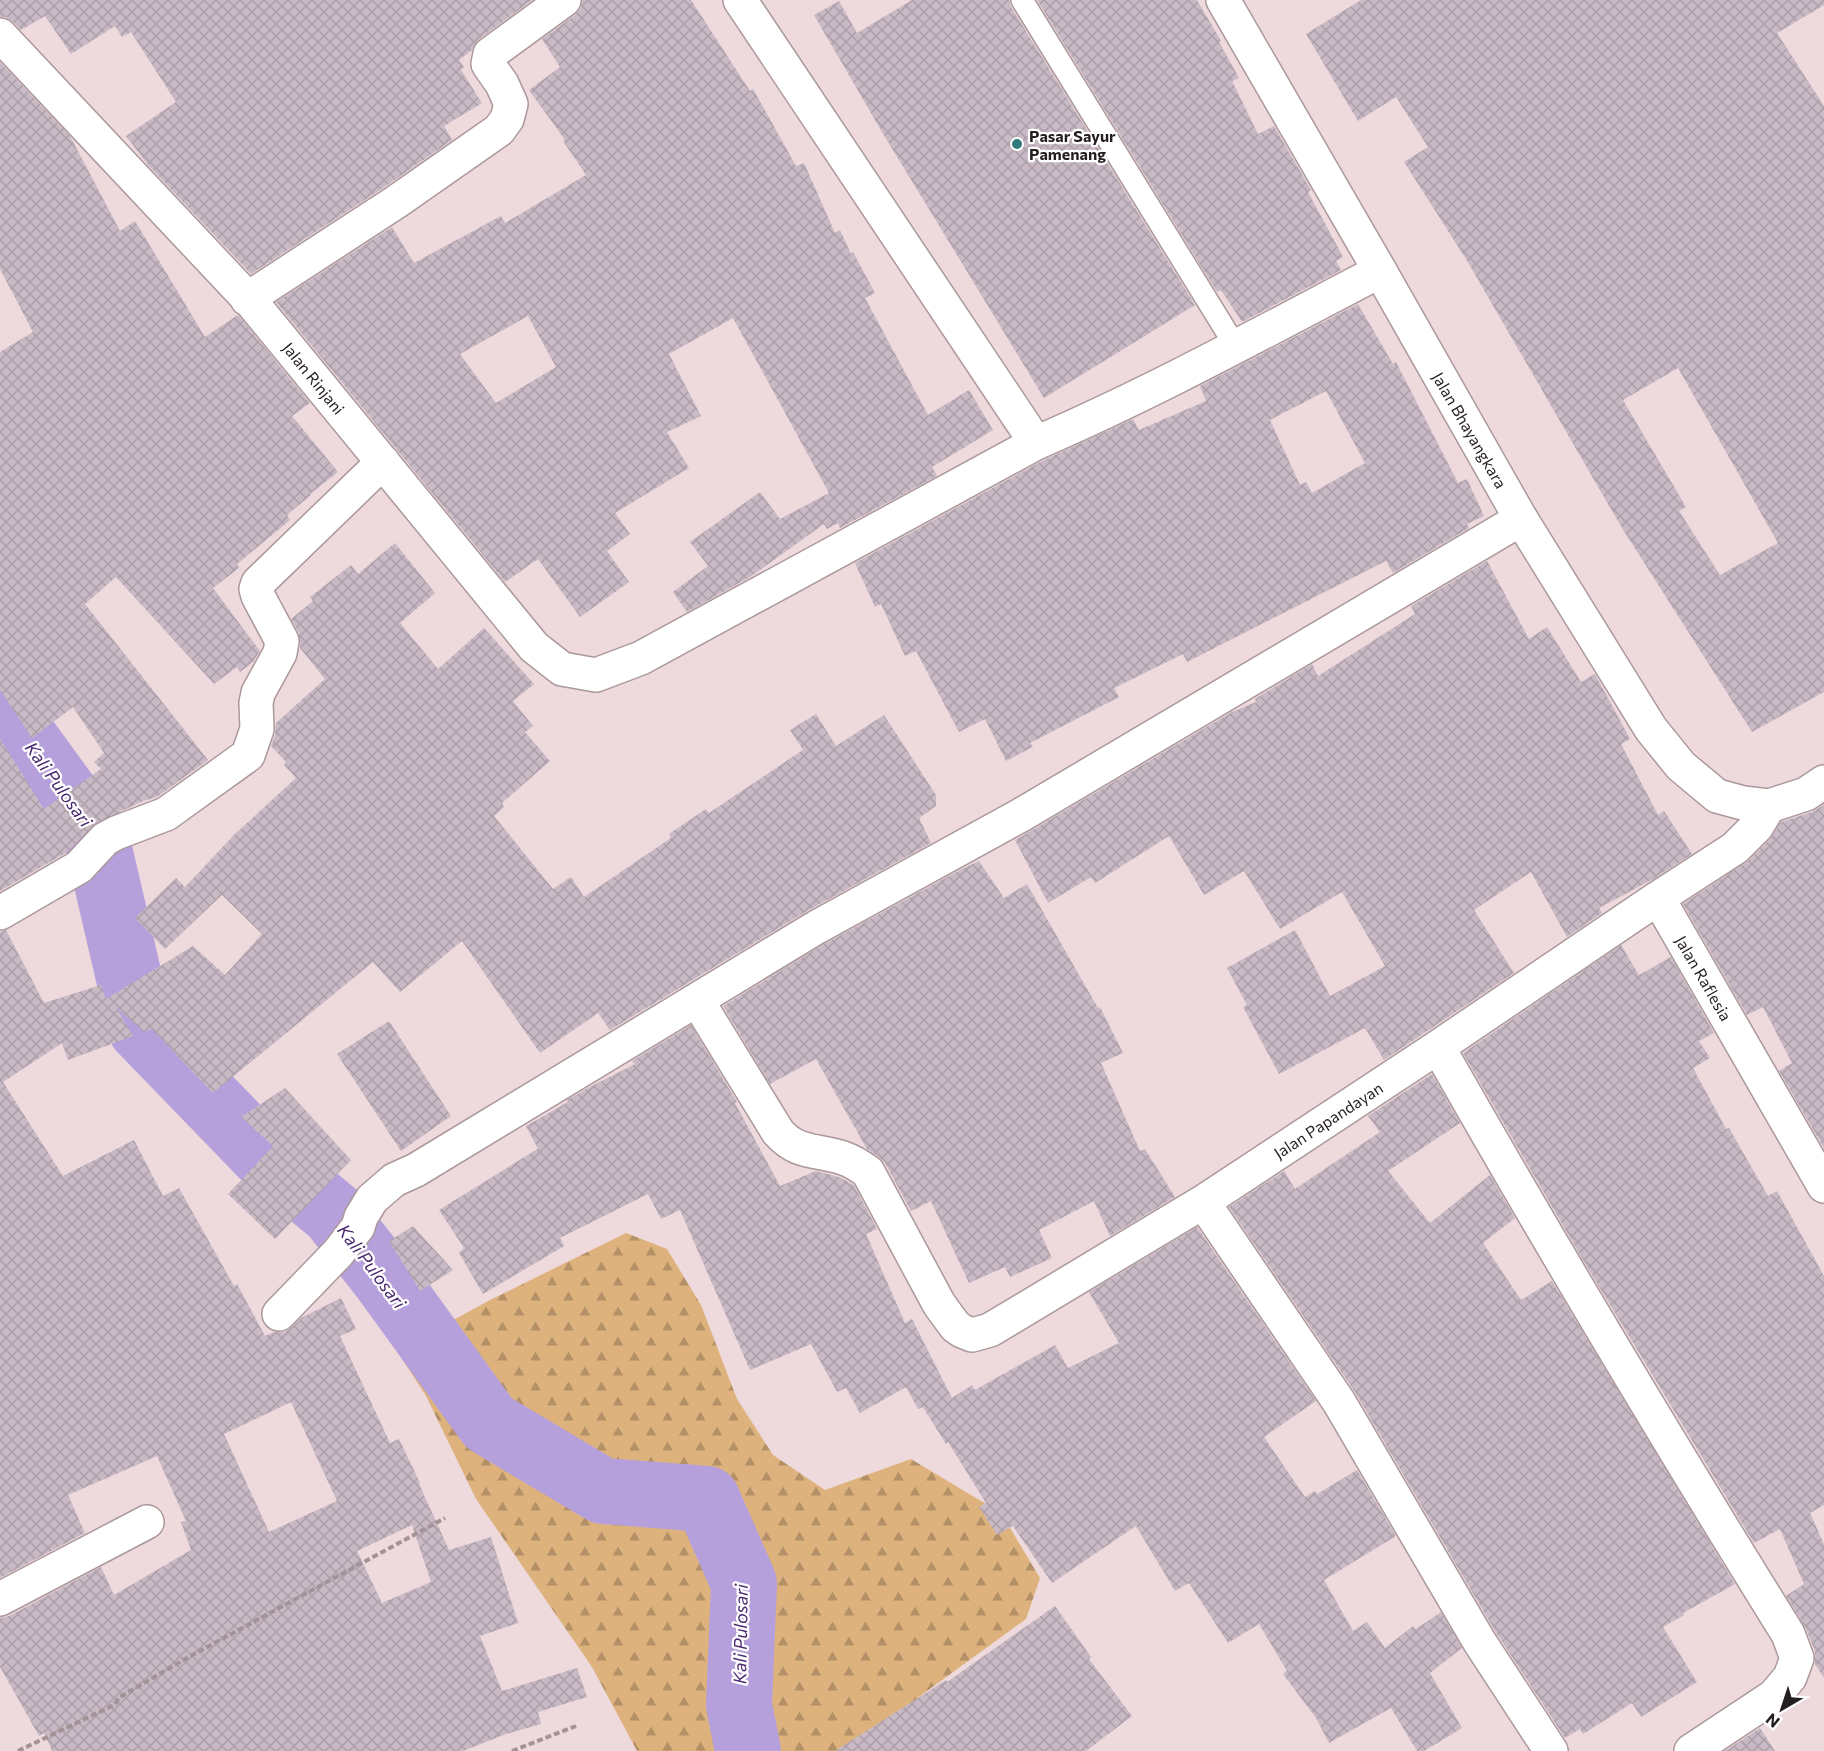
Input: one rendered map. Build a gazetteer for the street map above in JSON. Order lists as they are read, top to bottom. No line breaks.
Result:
{"streets":{"street":["Jalan Rinjani","Jalan Bhayangkara","Jalan Raflesia","Jalan Papandayan"]},"crossings":[["Jalan Rinjani","Jalan Bhayangkara"],["Jalan Raflesia","Jalan Papandayan"]],"water":["Kali Pulosari"],"places":["Pasar Sayur Pamenang"],"north":"bottom left"}
